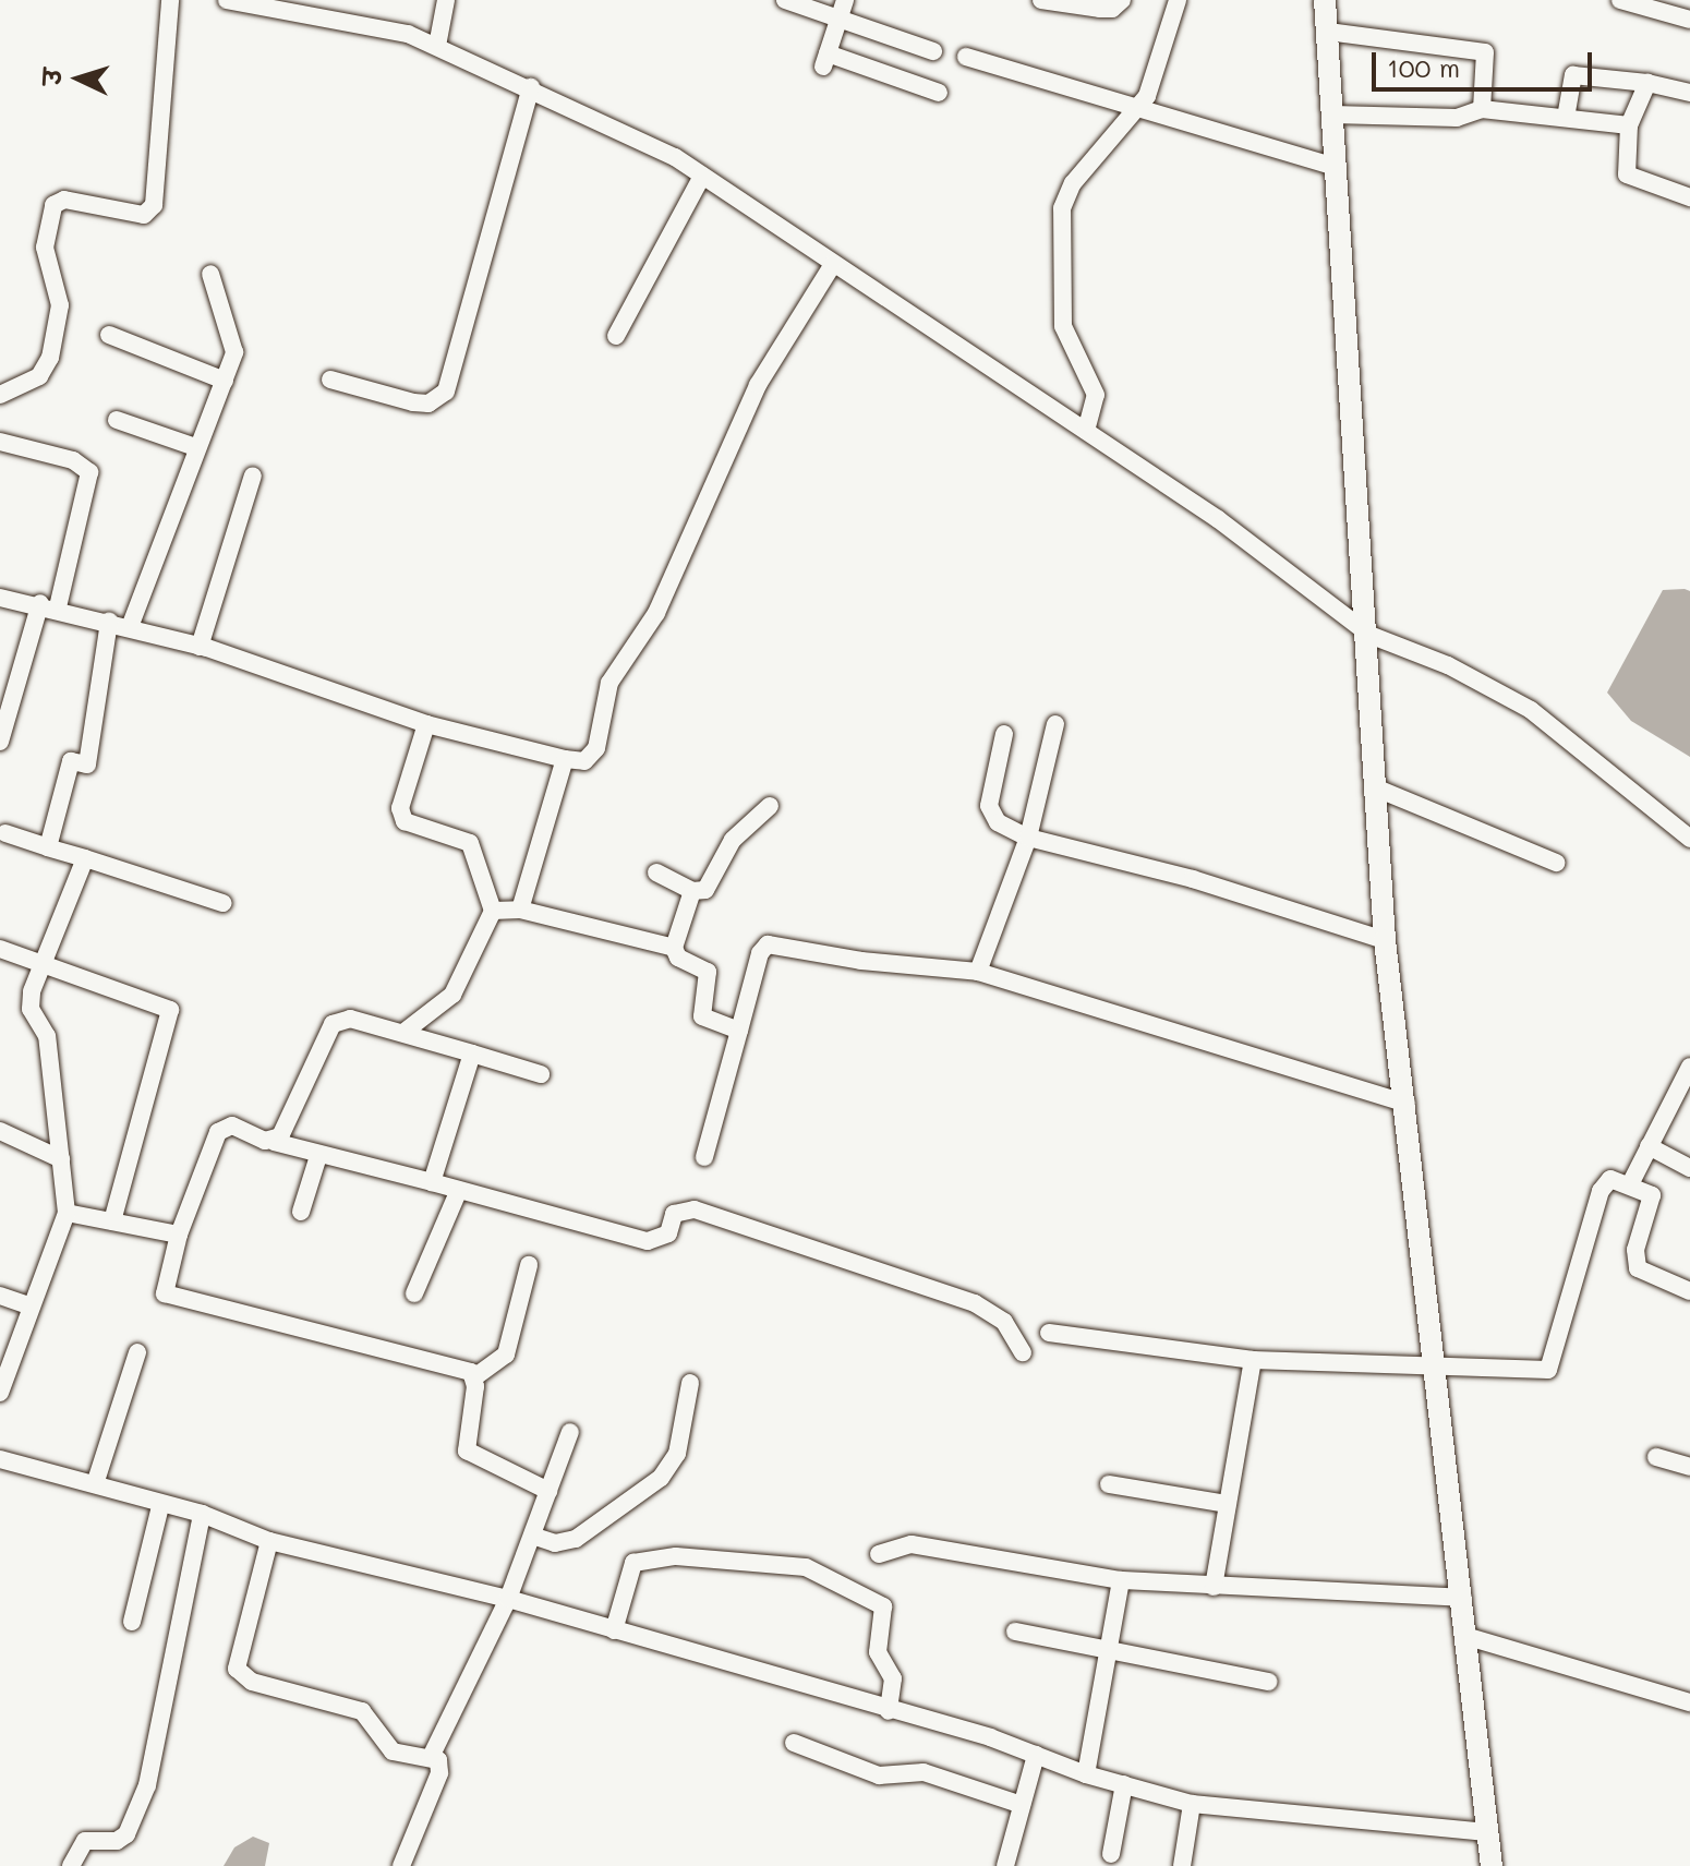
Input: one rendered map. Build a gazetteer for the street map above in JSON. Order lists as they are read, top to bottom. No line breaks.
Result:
{"scale_bar":"100 m","north":"left"}
